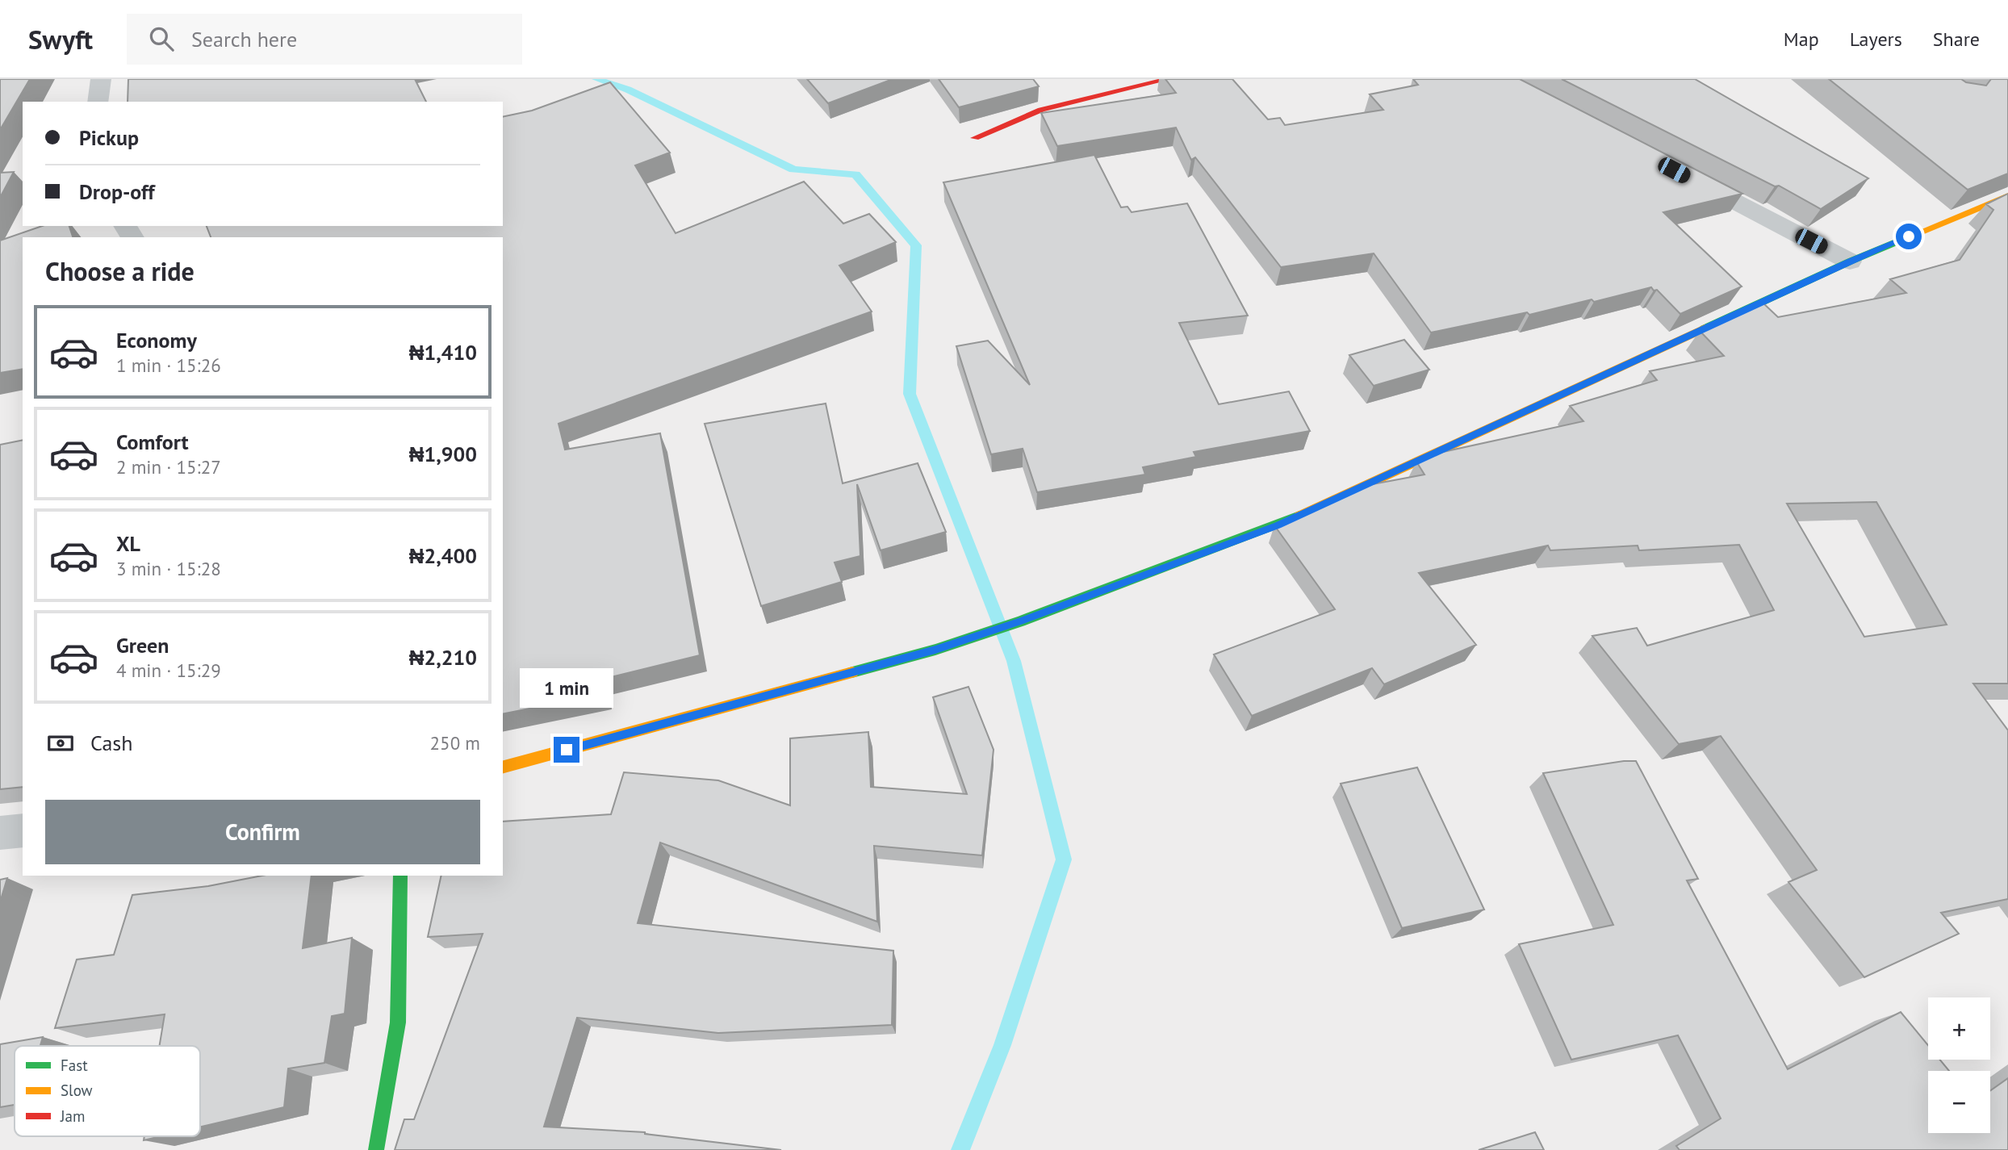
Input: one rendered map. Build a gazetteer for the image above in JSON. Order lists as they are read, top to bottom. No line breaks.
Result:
{"legend":["Fast","Slow","Jam"],"page":{"header":"Swyft","search":"Search here","nav":["Map","Layers","Share"],"banner":["Pickup","Drop-off"],"heading":"Choose a ride","list":[{"name":"Economy","note":"1 min · 15:26","value":"₦1,410"},{"name":"Comfort","note":"2 min · 15:27","value":"₦1,900"},{"name":"XL","note":"3 min · 15:28","value":"₦2,400"},{"name":"Green","note":"4 min · 15:29","value":"₦2,210"}],"bubble":"1 min","pay":["Cash","250 m"],"buttons":"Confirm","map_buttons":["+","−"]}}
